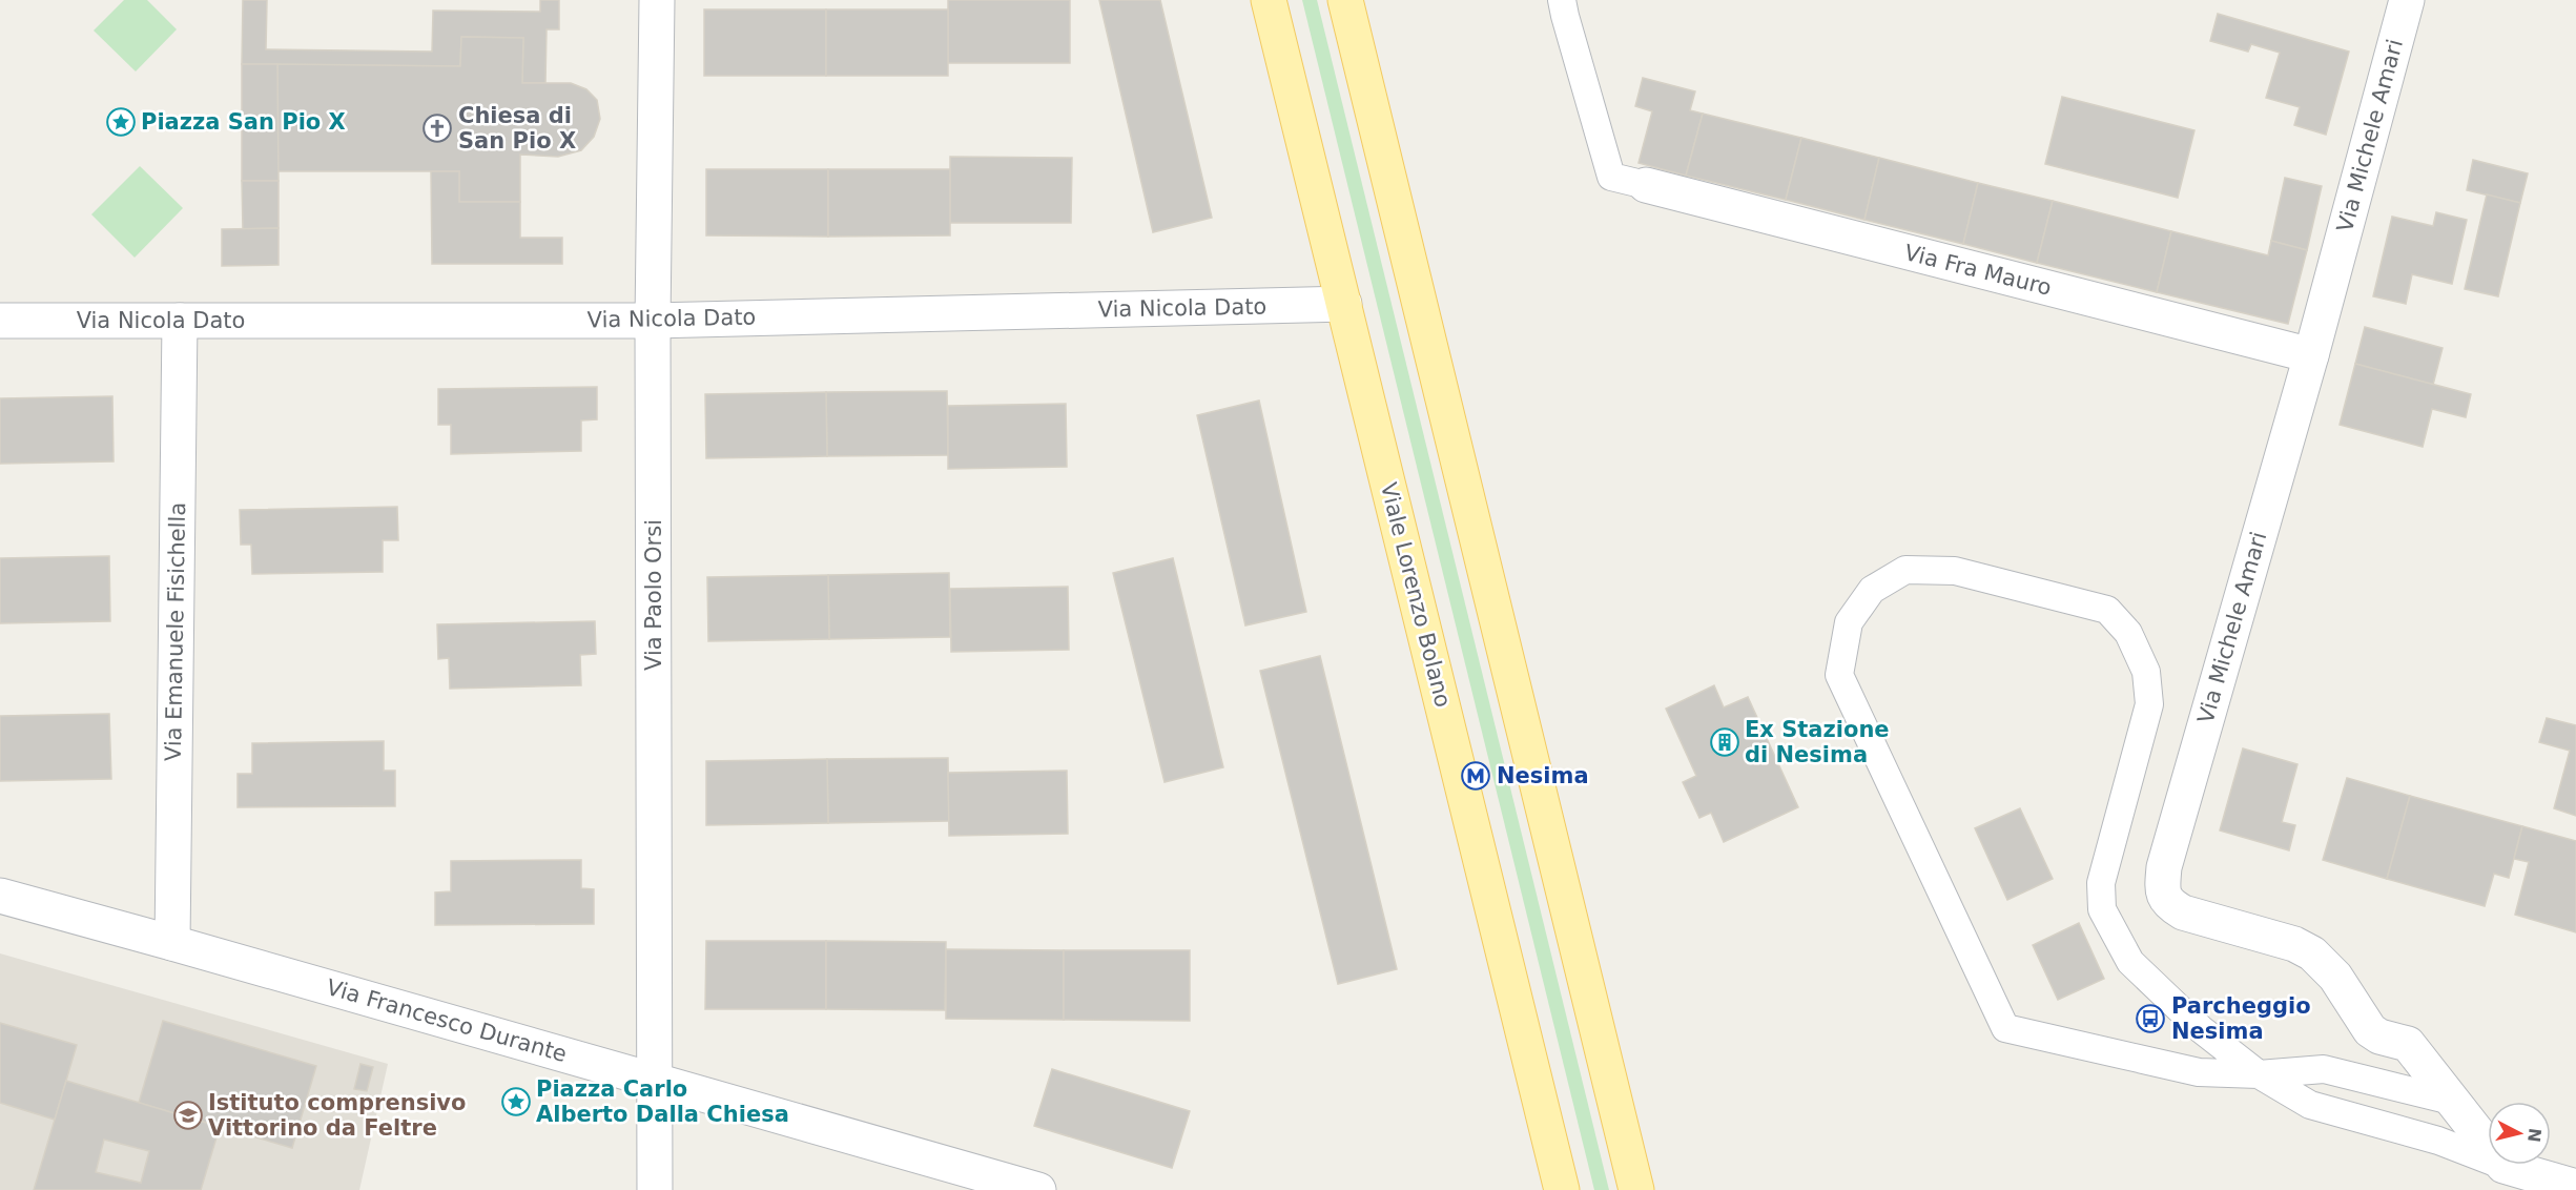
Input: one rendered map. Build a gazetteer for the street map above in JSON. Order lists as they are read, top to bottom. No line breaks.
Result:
{"streets":{"main road":["Viale Lorenzo Bolano"],"street":["Via Michele Amari","Via Fra Mauro","Via Nicola Dato","Via Paolo Orsi","Via Emanuele Fisichella","Via Francesco Durante"]},"crossings":[["Via Michele Amari","Via Fra Mauro"],["Via Nicola Dato","Via Paolo Orsi"],["Via Nicola Dato","Viale Lorenzo Bolano"],["Via Nicola Dato","Via Emanuele Fisichella"],["Via Paolo Orsi","Via Francesco Durante"],["Via Emanuele Fisichella","Via Francesco Durante"]],"places":{"place":["Piazza San Pio X","Piazza Carlo Alberto Dalla Chiesa"],"church":["Chiesa di San Pio X"],"building":["Ex Stazione di Nesima"],"metro station":["Nesima"],"bus stop":["Parcheggio Nesima"],"school or university":["Istituto comprensivo Vittorino da Feltre"]},"north":"right"}
